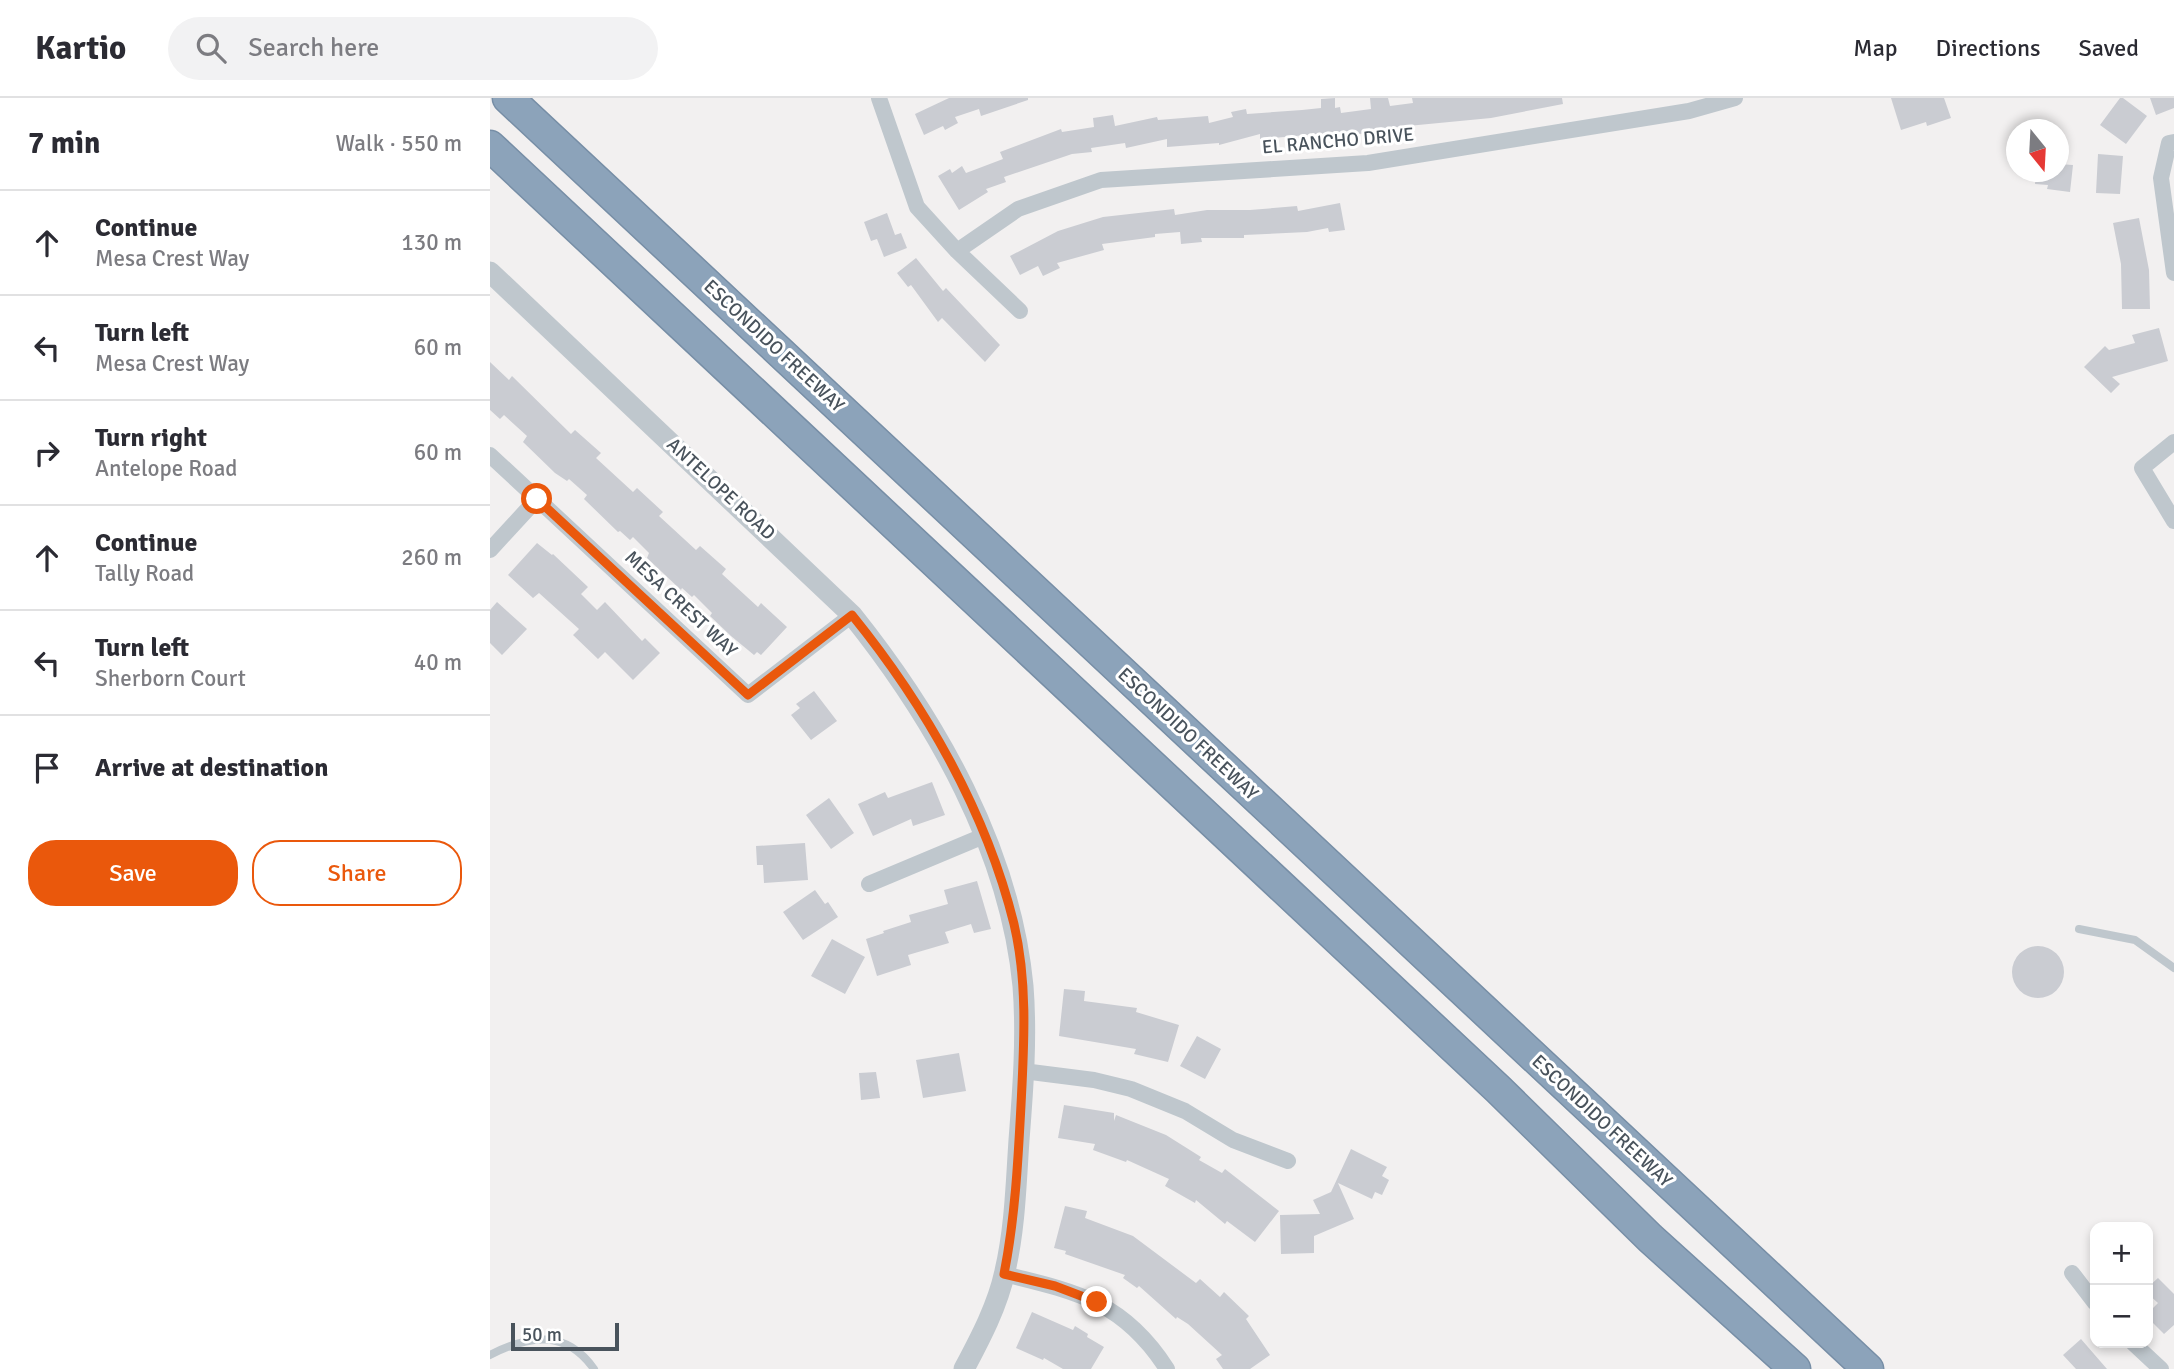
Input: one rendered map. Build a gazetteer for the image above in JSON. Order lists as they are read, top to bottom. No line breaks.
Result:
{"streets":{"highway":["ESCONDIDO FREEWAY"],"street":["EL RANCHO DRIVE","ANTELOPE ROAD","MESA CREST WAY"]},"crossings":[["ANTELOPE ROAD","MESA CREST WAY"]],"scale_bar":"50 m","north":"bottom","page":{"header":"Kartio","search":"Search here","nav":["Map","Directions","Saved"],"heading":["7 min","Walk · 550 m"],"list":[["Continue","Mesa Crest Way","130 m"],["Turn left","Mesa Crest Way","60 m"],["Turn right","Antelope Road","60 m"],["Continue","Tally Road","260 m"],["Turn left","Sherborn Court","40 m"],"Arrive at destination"],"buttons":["Save","Share"],"map_buttons":["+","−"],"scale":"50 m"}}
